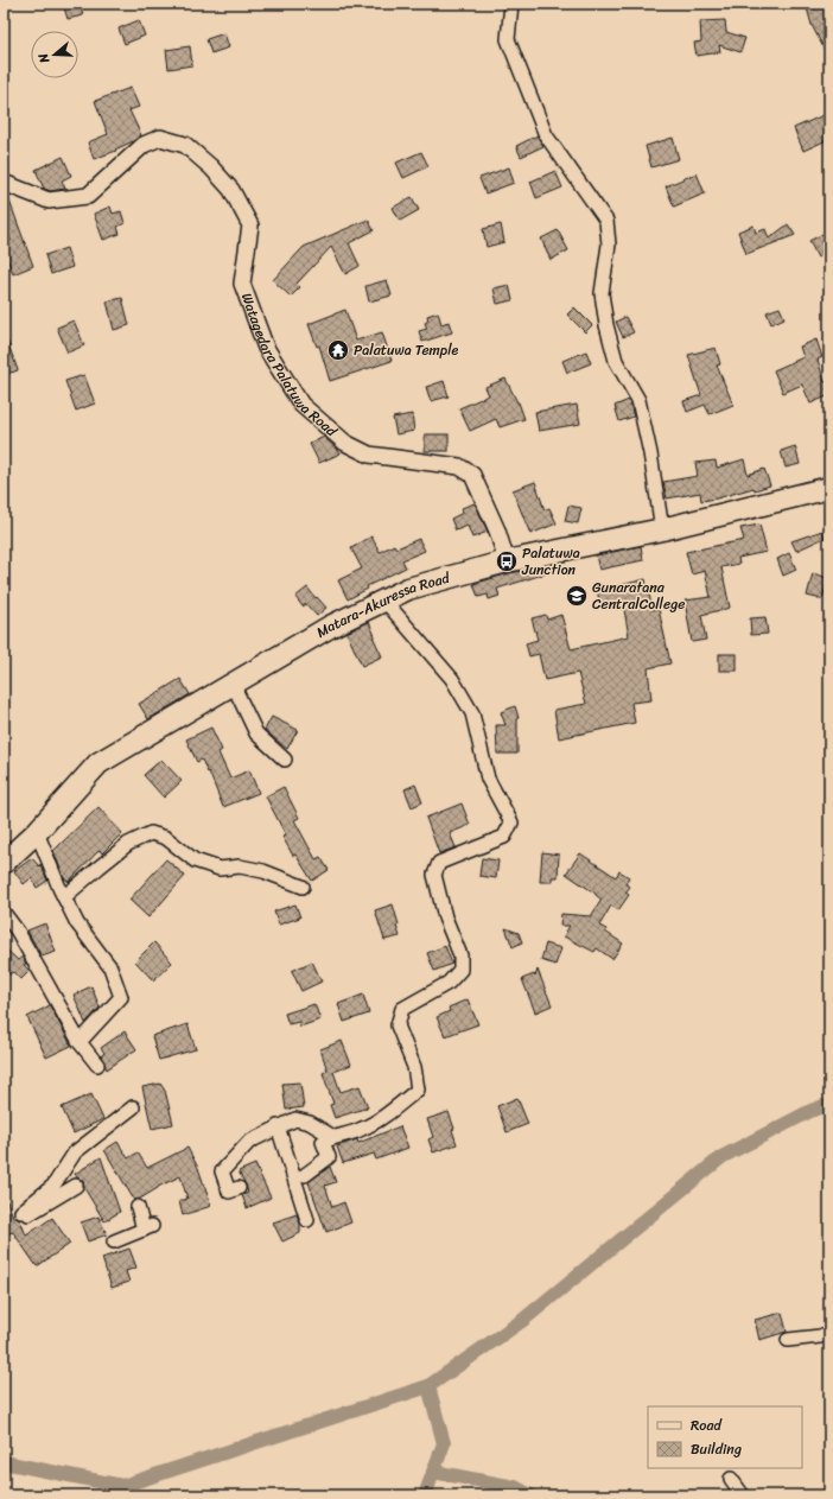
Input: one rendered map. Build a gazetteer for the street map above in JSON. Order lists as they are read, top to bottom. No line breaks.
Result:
{"streets":{"highway":["Matara-Akuressa Road"],"street":["Watagedara Palatuwa Road"]},"crossings":[["Watagedara Palatuwa Road","Matara-Akuressa Road"]],"places":{"temple":["Palatuwa Temple"],"bus stop":["Palatuwa Junction"],"school or university":["Gunaratana CentralCollege"]},"legend":["Road","Building"],"north":"left"}
